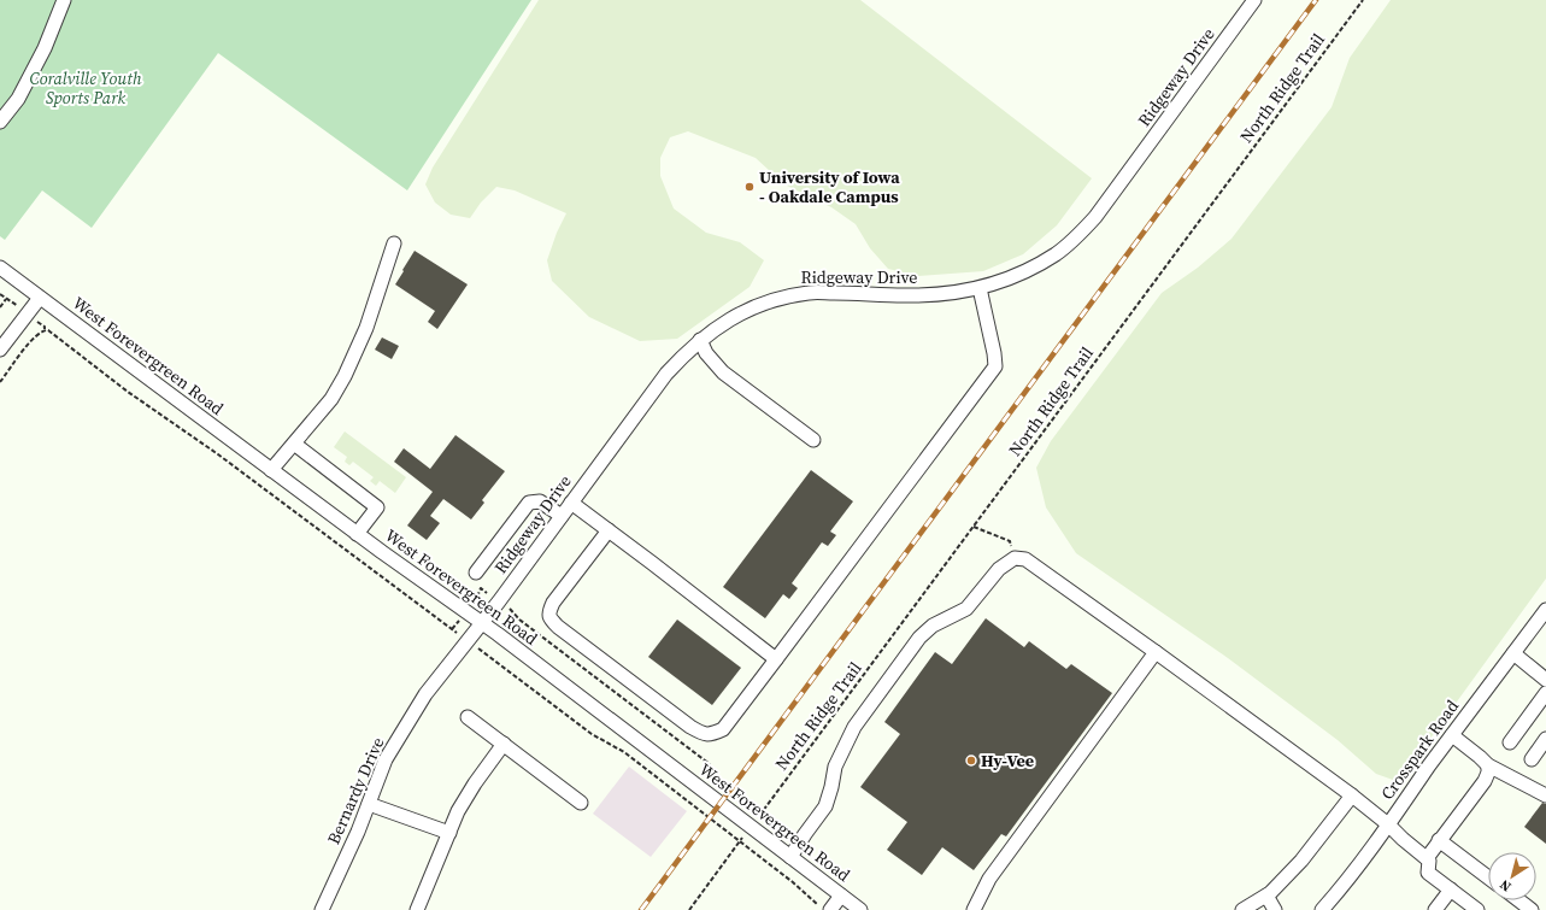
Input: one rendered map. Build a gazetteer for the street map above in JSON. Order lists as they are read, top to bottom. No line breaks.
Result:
{"streets":{"street":["Ridgeway Drive","West Forevergreen Road","Crosspark Road","Bernardy Drive"],"path":["North Ridge Trail"]},"crossings":[["Ridgeway Drive","West Forevergreen Road"],["Ridgeway Drive","Bernardy Drive"],["West Forevergreen Road","Bernardy Drive"]],"parks":["Coralville Youth Sports Park"],"places":["University of Iowa - Oakdale Campus","Hy-Vee"],"north":"bottom left"}
